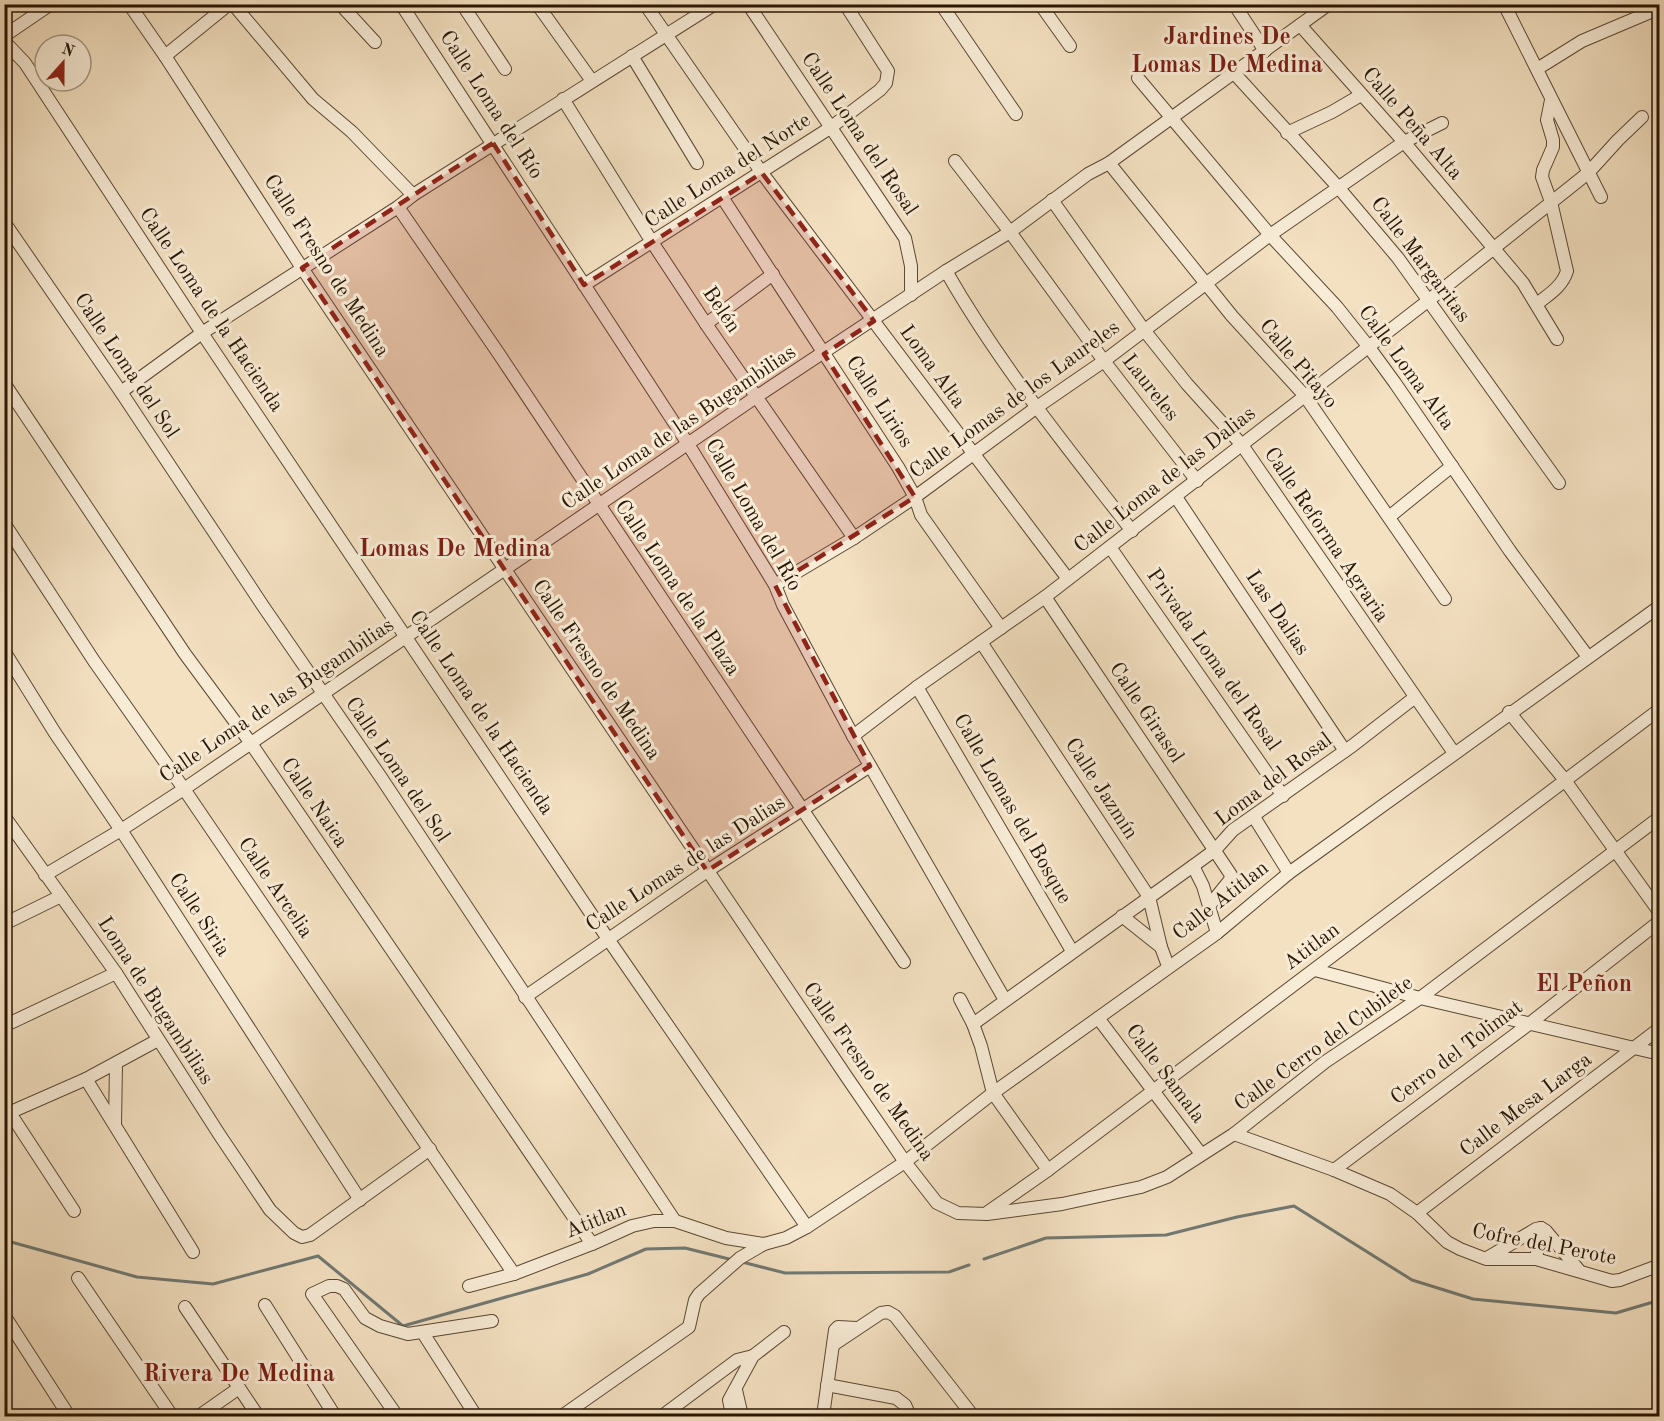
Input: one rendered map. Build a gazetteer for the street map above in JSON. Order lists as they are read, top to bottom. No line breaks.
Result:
{"streets":{"street":["Calle Loma del Río","Calle Peña Alta","Calle Loma del Rosal","Calle Loma del Norte","Calle Margaritas","Calle Fresno de Medina","Calle Loma de la Hacienda","Belén","Calle Pitayo","Calle Loma del Sol","Loma Alta","Calle Loma Alta","Laureles","Calle Lomas de los Laureles","Calle Lirios","Calle Loma de las Bugambilias","Calle Loma de las Dalias","Calle Reforma Agraria","Calle Loma de la Plaza","Las Dalias","Privada Loma del Rosal","Calle Girasol","Loma del Rosal","Calle Jazmín","Calle Naica","Calle Lomas del Bosque","Calle Lomas de las Dalias","Calle Arcelia","Calle Atitlan","Calle Siria","Atitlan","Loma de Bugambilias","Calle Cerro del Cubilete","Cerro del Tolimat","Calle Samala","Calle Mesa Larga","Cofre del Perote"]},"crossings":[["Calle Loma del Río","Calle Loma del Norte"],["Calle Loma del Río","Calle Lomas de los Laureles"],["Calle Loma del Río","Calle Loma de las Bugambilias"],["Calle Loma del Río","Calle Loma de las Dalias"],["Calle Loma del Río","Loma del Rosal"],["Calle Loma del Río","Calle Lomas de las Dalias"],["Calle Peña Alta","Calle Lomas de los Laureles"],["Calle Peña Alta","Calle Loma de las Bugambilias"],["Calle Peña Alta","Calle Loma de las Dalias"],["Calle Loma del Rosal","Calle Loma del Norte"],["Calle Loma del Rosal","Calle Loma de las Bugambilias"],["Calle Loma del Norte","Belén"],["Calle Loma del Norte","Loma Alta"],["Calle Loma del Norte","Calle Lirios"],["Calle Margaritas","Calle Lomas de los Laureles"],["Calle Margaritas","Calle Loma de las Bugambilias"],["Calle Margaritas","Calle Loma de las Dalias"],["Calle Fresno de Medina","Calle Loma de las Bugambilias"],["Calle Fresno de Medina","Calle Lomas de las Dalias"],["Calle Fresno de Medina","Calle Atitlan"],["Calle Fresno de Medina","Calle Cerro del Cubilete"],["Calle Loma de la Hacienda","Calle Loma de las Bugambilias"],["Calle Loma de la Hacienda","Calle Lomas de las Dalias"],["Calle Loma de la Hacienda","Calle Atitlan"],["Calle Loma de la Hacienda","Atitlan"],["Belén","Calle Lomas de los Laureles"],["Belén","Calle Loma de las Bugambilias"],["Calle Pitayo","Calle Lomas de los Laureles"],["Calle Pitayo","Calle Loma de las Bugambilias"],["Calle Pitayo","Calle Loma de las Dalias"],["Calle Loma del Sol","Calle Loma de las Bugambilias"],["Calle Loma del Sol","Calle Lomas de las Dalias"],["Calle Loma del Sol","Atitlan"],["Loma Alta","Calle Lomas de los Laureles"],["Loma Alta","Calle Loma de las Bugambilias"],["Loma Alta","Calle Loma de las Dalias"],["Calle Loma Alta","Calle Lomas de los Laureles"],["Calle Loma Alta","Calle Loma de las Bugambilias"],["Calle Loma Alta","Calle Loma de las Dalias"],["Calle Loma Alta","Calle Atitlan"],["Laureles","Calle Lomas de los Laureles"],["Laureles","Calle Loma de las Bugambilias"],["Laureles","Calle Loma de las Dalias"],["Calle Lomas de los Laureles","Calle Lirios"],["Calle Lomas de los Laureles","Calle Reforma Agraria"],["Calle Lirios","Calle Loma de las Bugambilias"],["Calle Lirios","Calle Loma de las Dalias"],["Calle Loma de las Bugambilias","Calle Reforma Agraria"],["Calle Loma de las Bugambilias","Calle Loma de la Plaza"],["Calle Loma de las Bugambilias","Calle Naica"],["Calle Loma de las Bugambilias","Calle Arcelia"],["Calle Loma de las Bugambilias","Calle Siria"],["Calle Loma de las Bugambilias","Loma de Bugambilias"],["Calle Loma de las Dalias","Calle Reforma Agraria"],["Calle Loma de las Dalias","Las Dalias"],["Calle Loma de las Dalias","Privada Loma del Rosal"],["Calle Loma de las Dalias","Calle Girasol"],["Calle Loma de las Dalias","Calle Jazmín"],["Calle Loma de las Dalias","Calle Lomas del Bosque"],["Calle Reforma Agraria","Loma del Rosal"],["Calle Reforma Agraria","Calle Atitlan"],["Calle Loma de la Plaza","Calle Lomas de las Dalias"],["Las Dalias","Loma del Rosal"],["Privada Loma del Rosal","Loma del Rosal"],["Calle Girasol","Loma del Rosal"],["Loma del Rosal","Calle Jazmín"],["Loma del Rosal","Calle Lomas del Bosque"],["Calle Jazmín","Calle Atitlan"],["Calle Naica","Atitlan"],["Calle Arcelia","Atitlan"],["Calle Atitlan","Atitlan"],["Calle Atitlan","Calle Samala"],["Calle Siria","Loma de Bugambilias"],["Atitlan","Calle Cerro del Cubilete"],["Atitlan","Calle Samala"],["Calle Cerro del Cubilete","Calle Samala"],["Calle Cerro del Cubilete","Cofre del Perote"],["Cerro del Tolimat","Cofre del Perote"],["Calle Mesa Larga","Cofre del Perote"]],"districts":["Jardines De Lomas De Medina","Lomas De Medina","El Peñon","Rivera De Medina"],"north":"top"}
